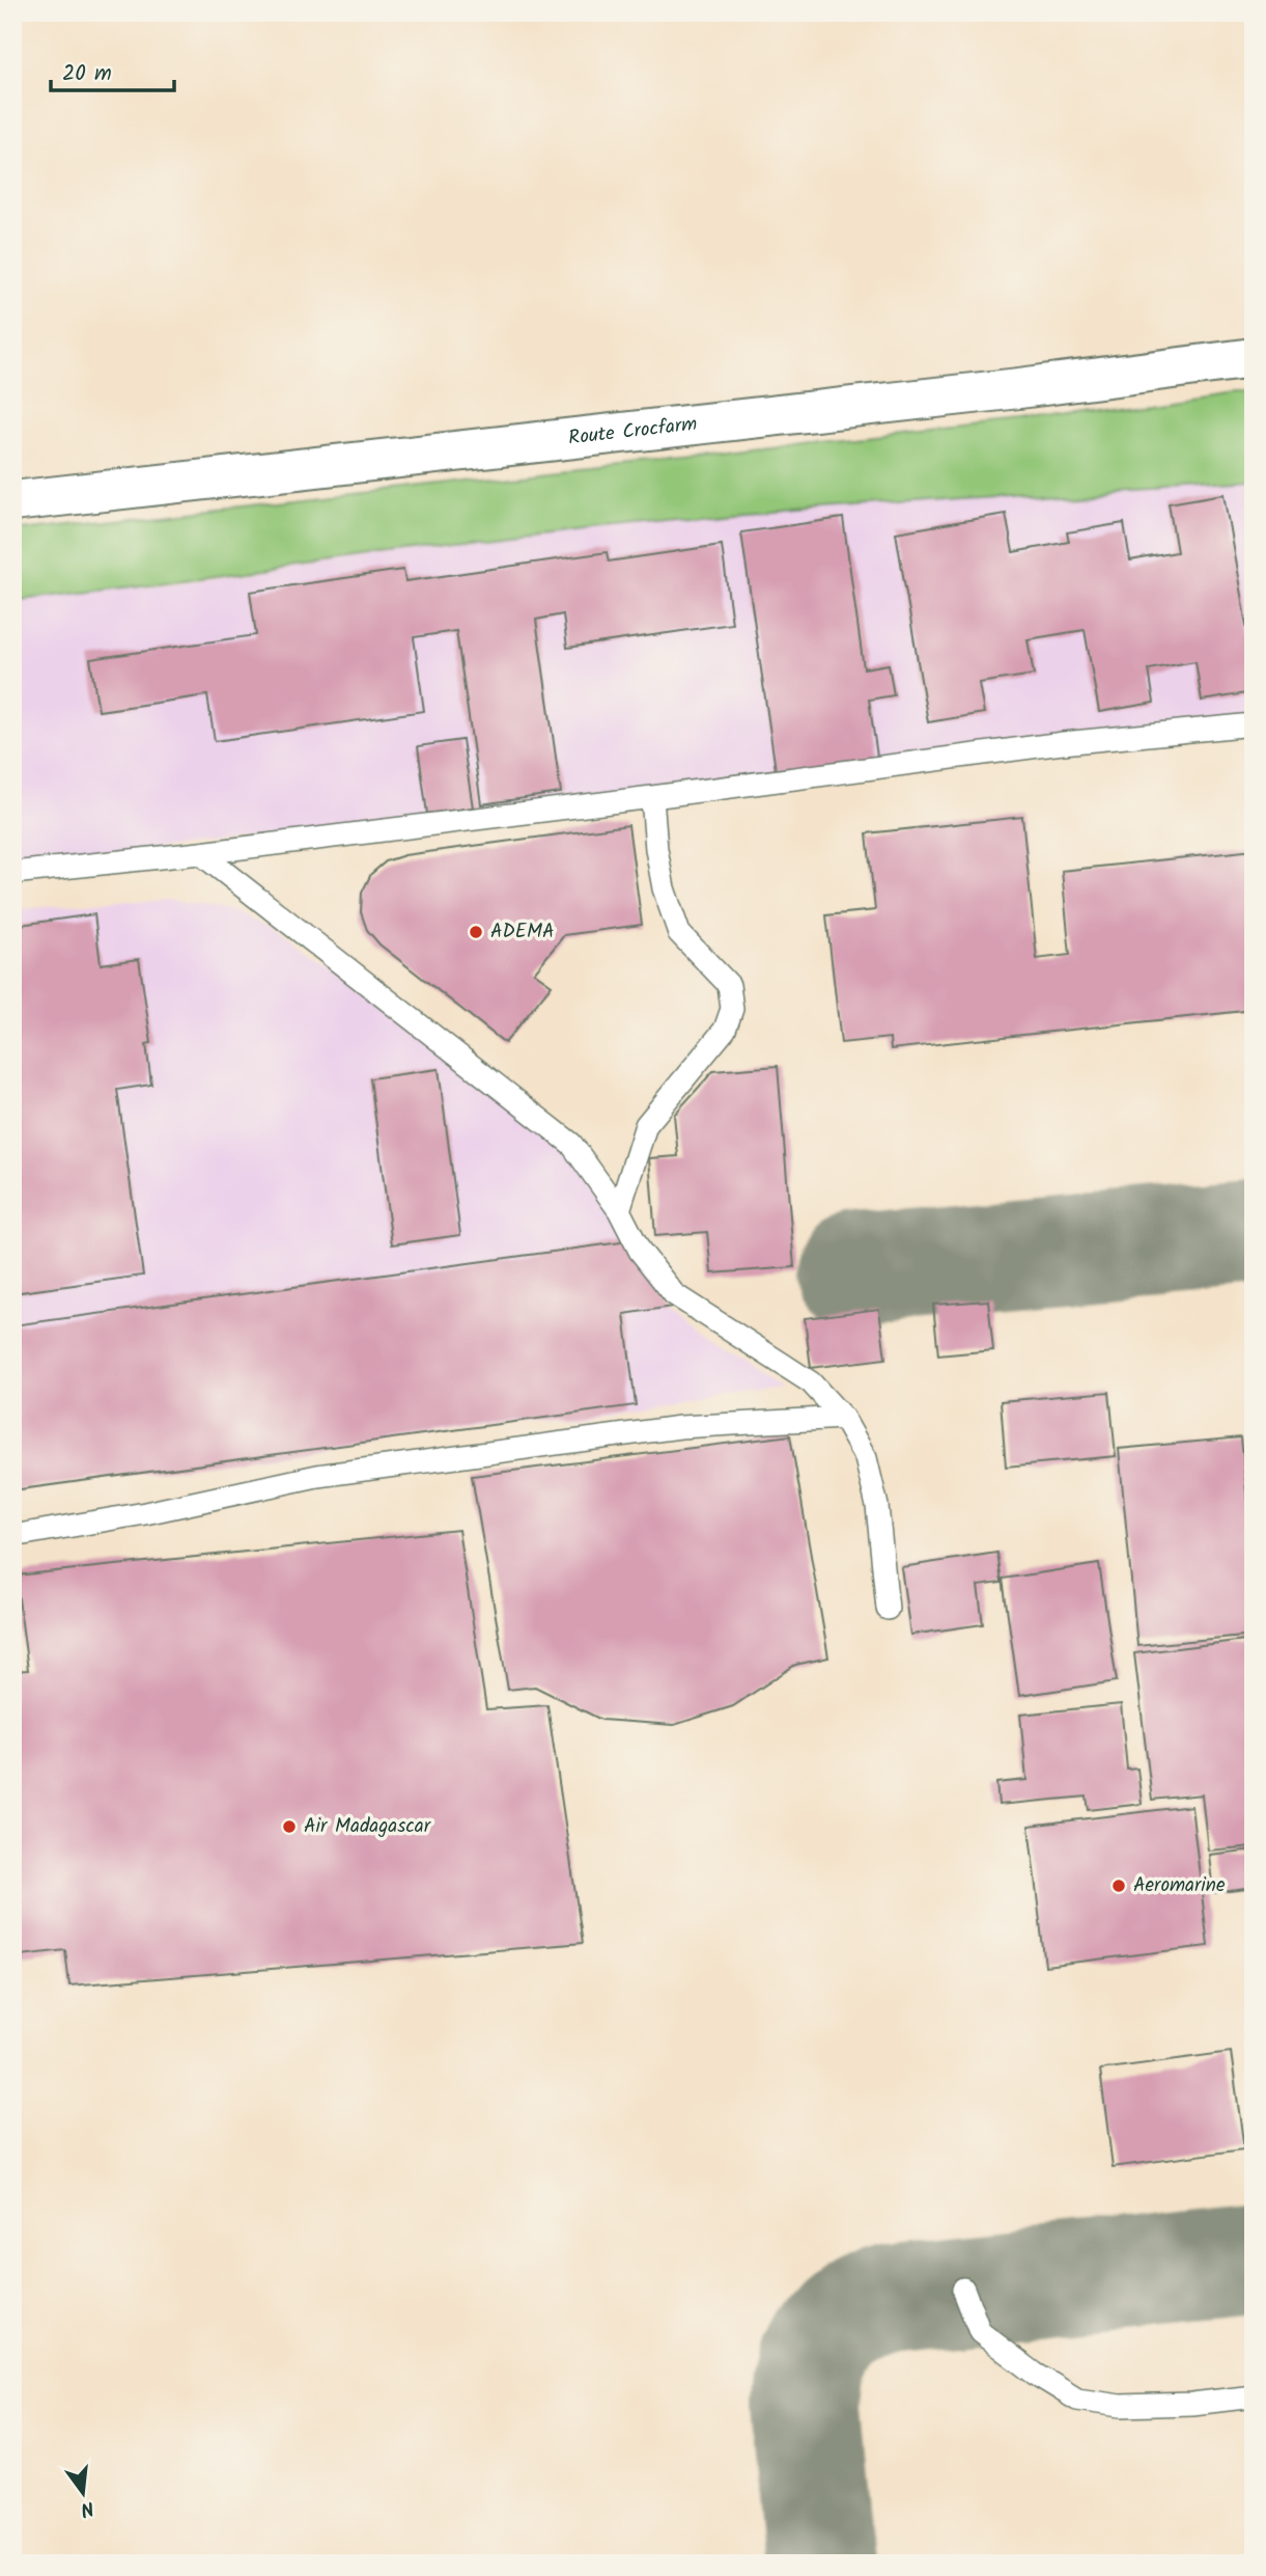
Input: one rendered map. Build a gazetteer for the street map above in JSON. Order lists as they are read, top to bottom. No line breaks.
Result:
{"streets":{"street":["Route Crocfarm"]},"places":["ADEMA","Air Madagascar","Aeromarine"],"scale_bar":"20 m","north":"bottom"}
